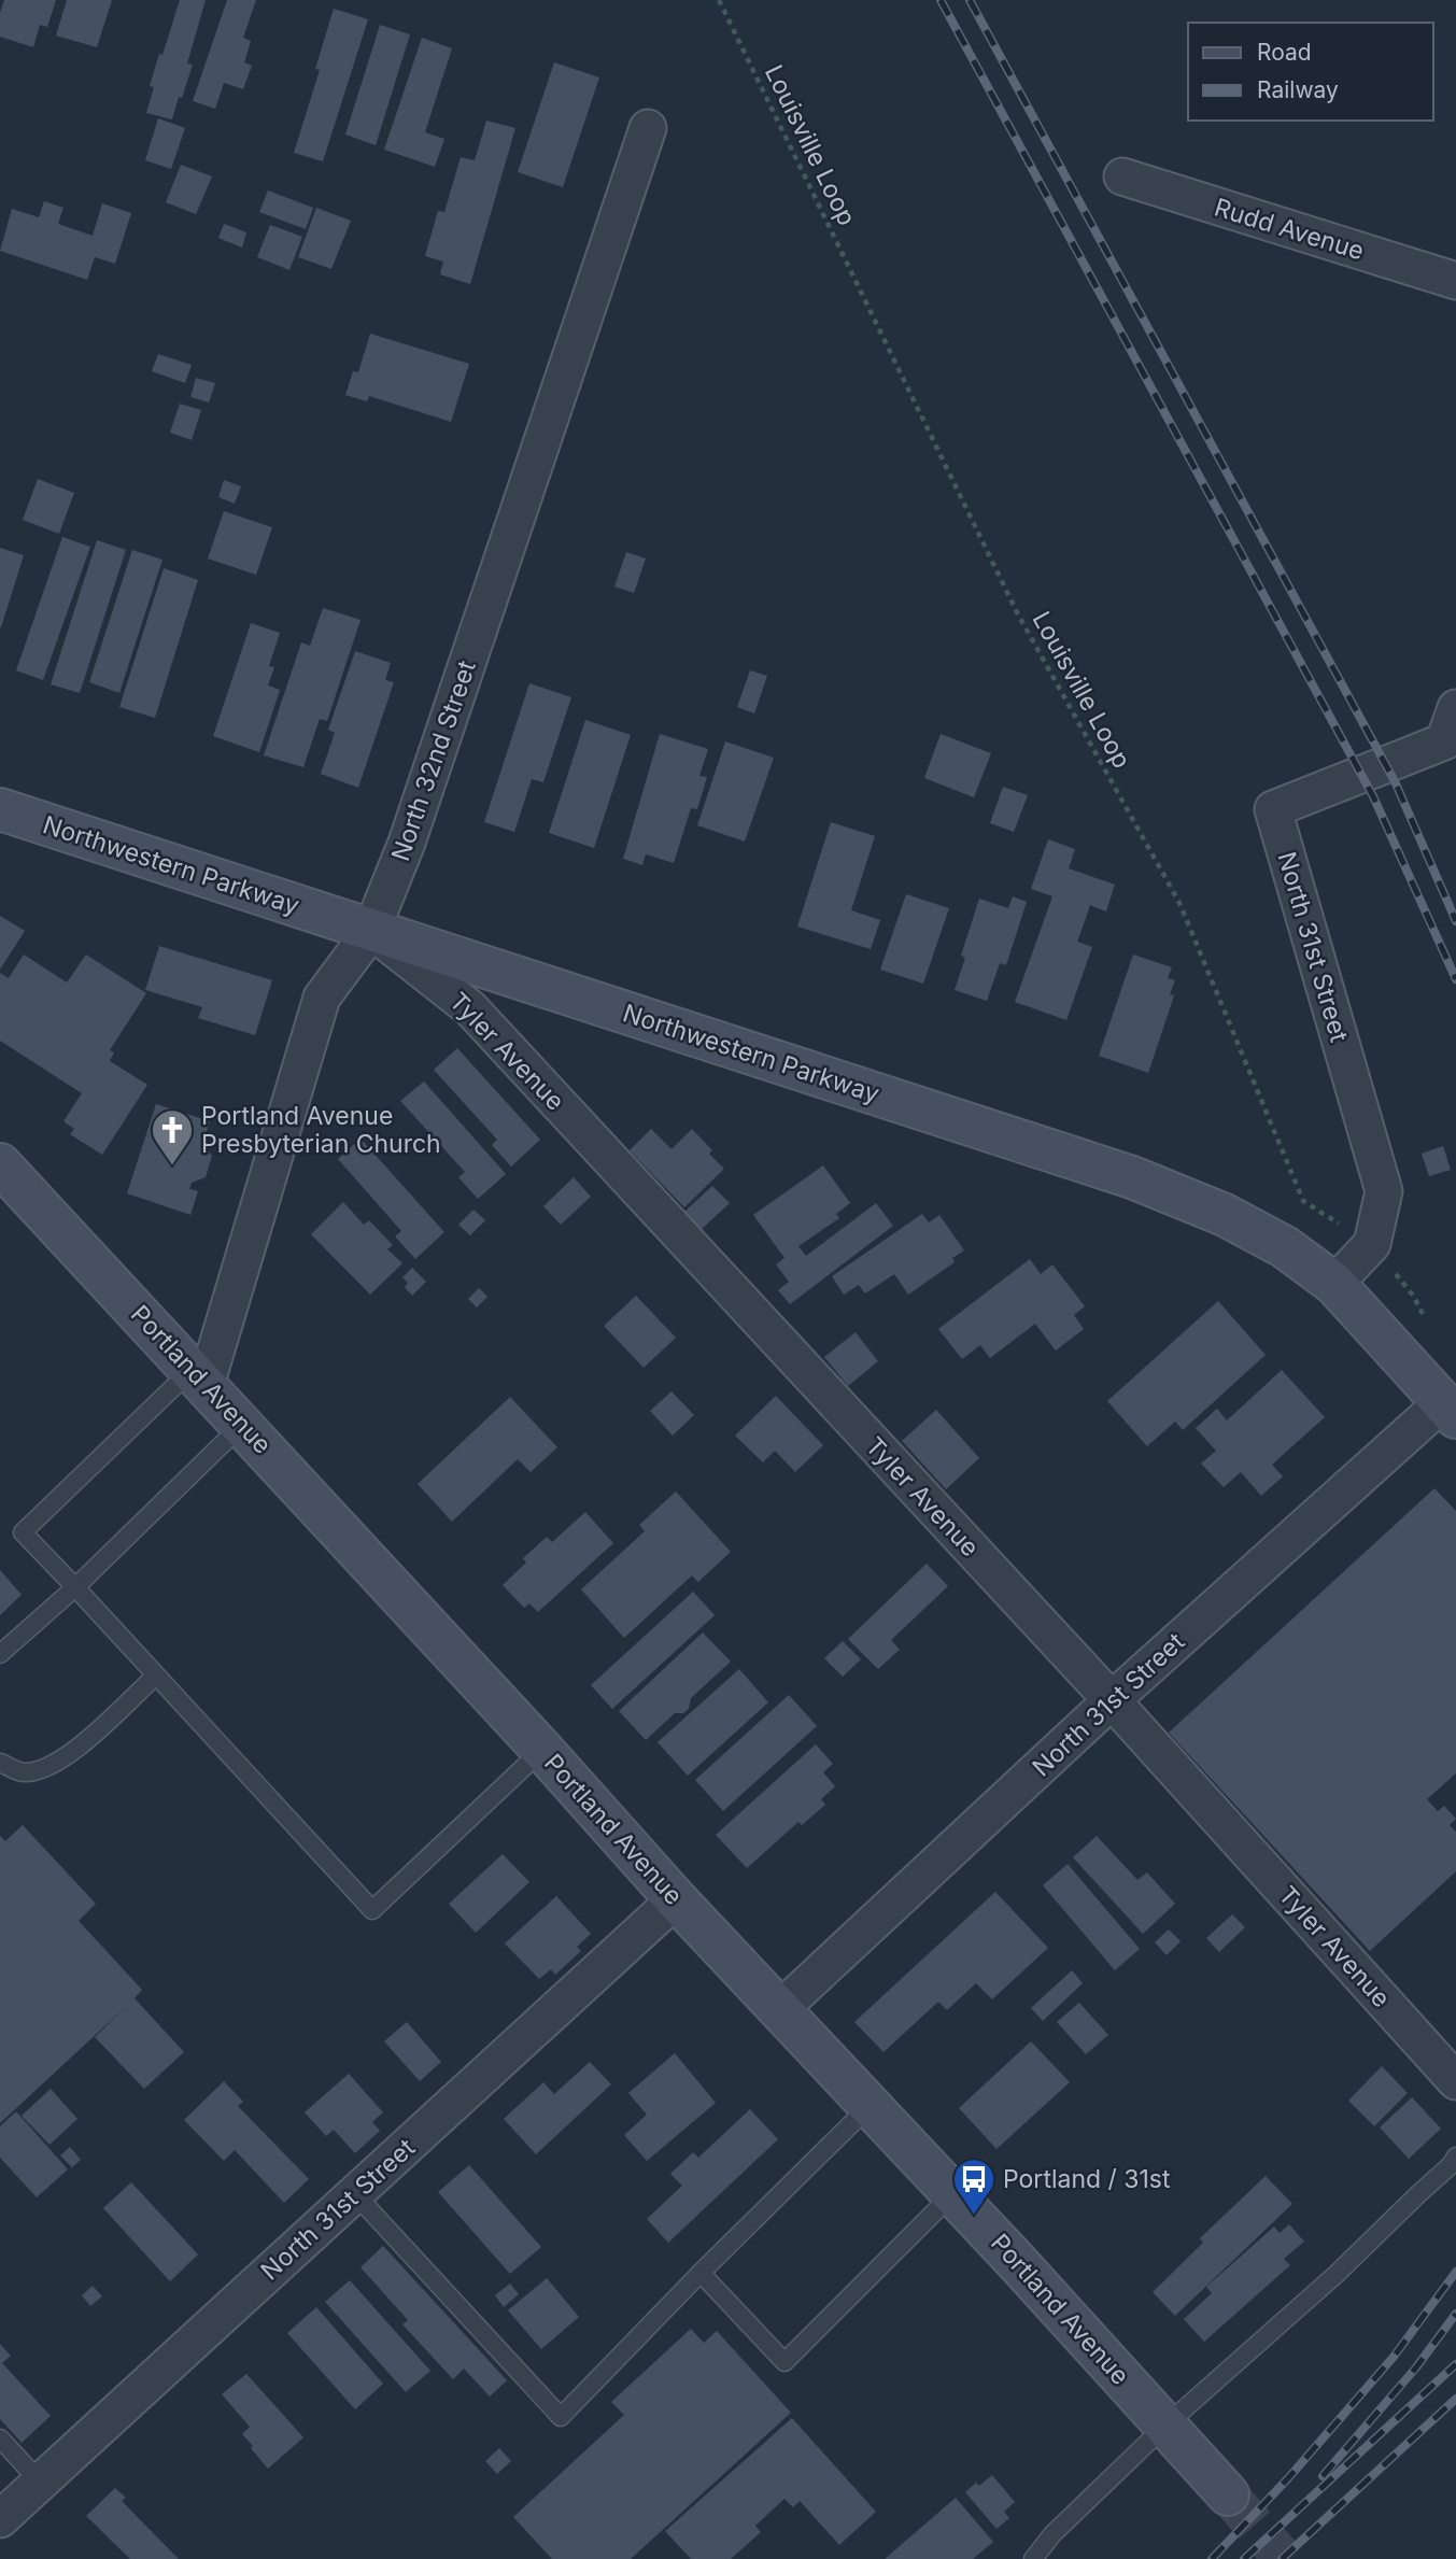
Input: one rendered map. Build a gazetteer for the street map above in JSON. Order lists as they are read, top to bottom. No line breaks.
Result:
{"streets":{"street":["Rudd Avenue","North 32nd Street","Northwestern Parkway","North 31st Street","Tyler Avenue","Portland Avenue"],"path":["Louisville Loop"]},"crossings":[["Louisville Loop","North 31st Street"],["North 32nd Street","Northwestern Parkway"],["North 32nd Street","Tyler Avenue"],["North 32nd Street","Portland Avenue"],["Northwestern Parkway","North 31st Street"],["Northwestern Parkway","Tyler Avenue"],["North 31st Street","Tyler Avenue"],["North 31st Street","Portland Avenue"]],"places":{"church":["Portland Avenue Presbyterian Church"],"bus stop":["Portland / 31st"]},"legend":["Road","Railway"]}
